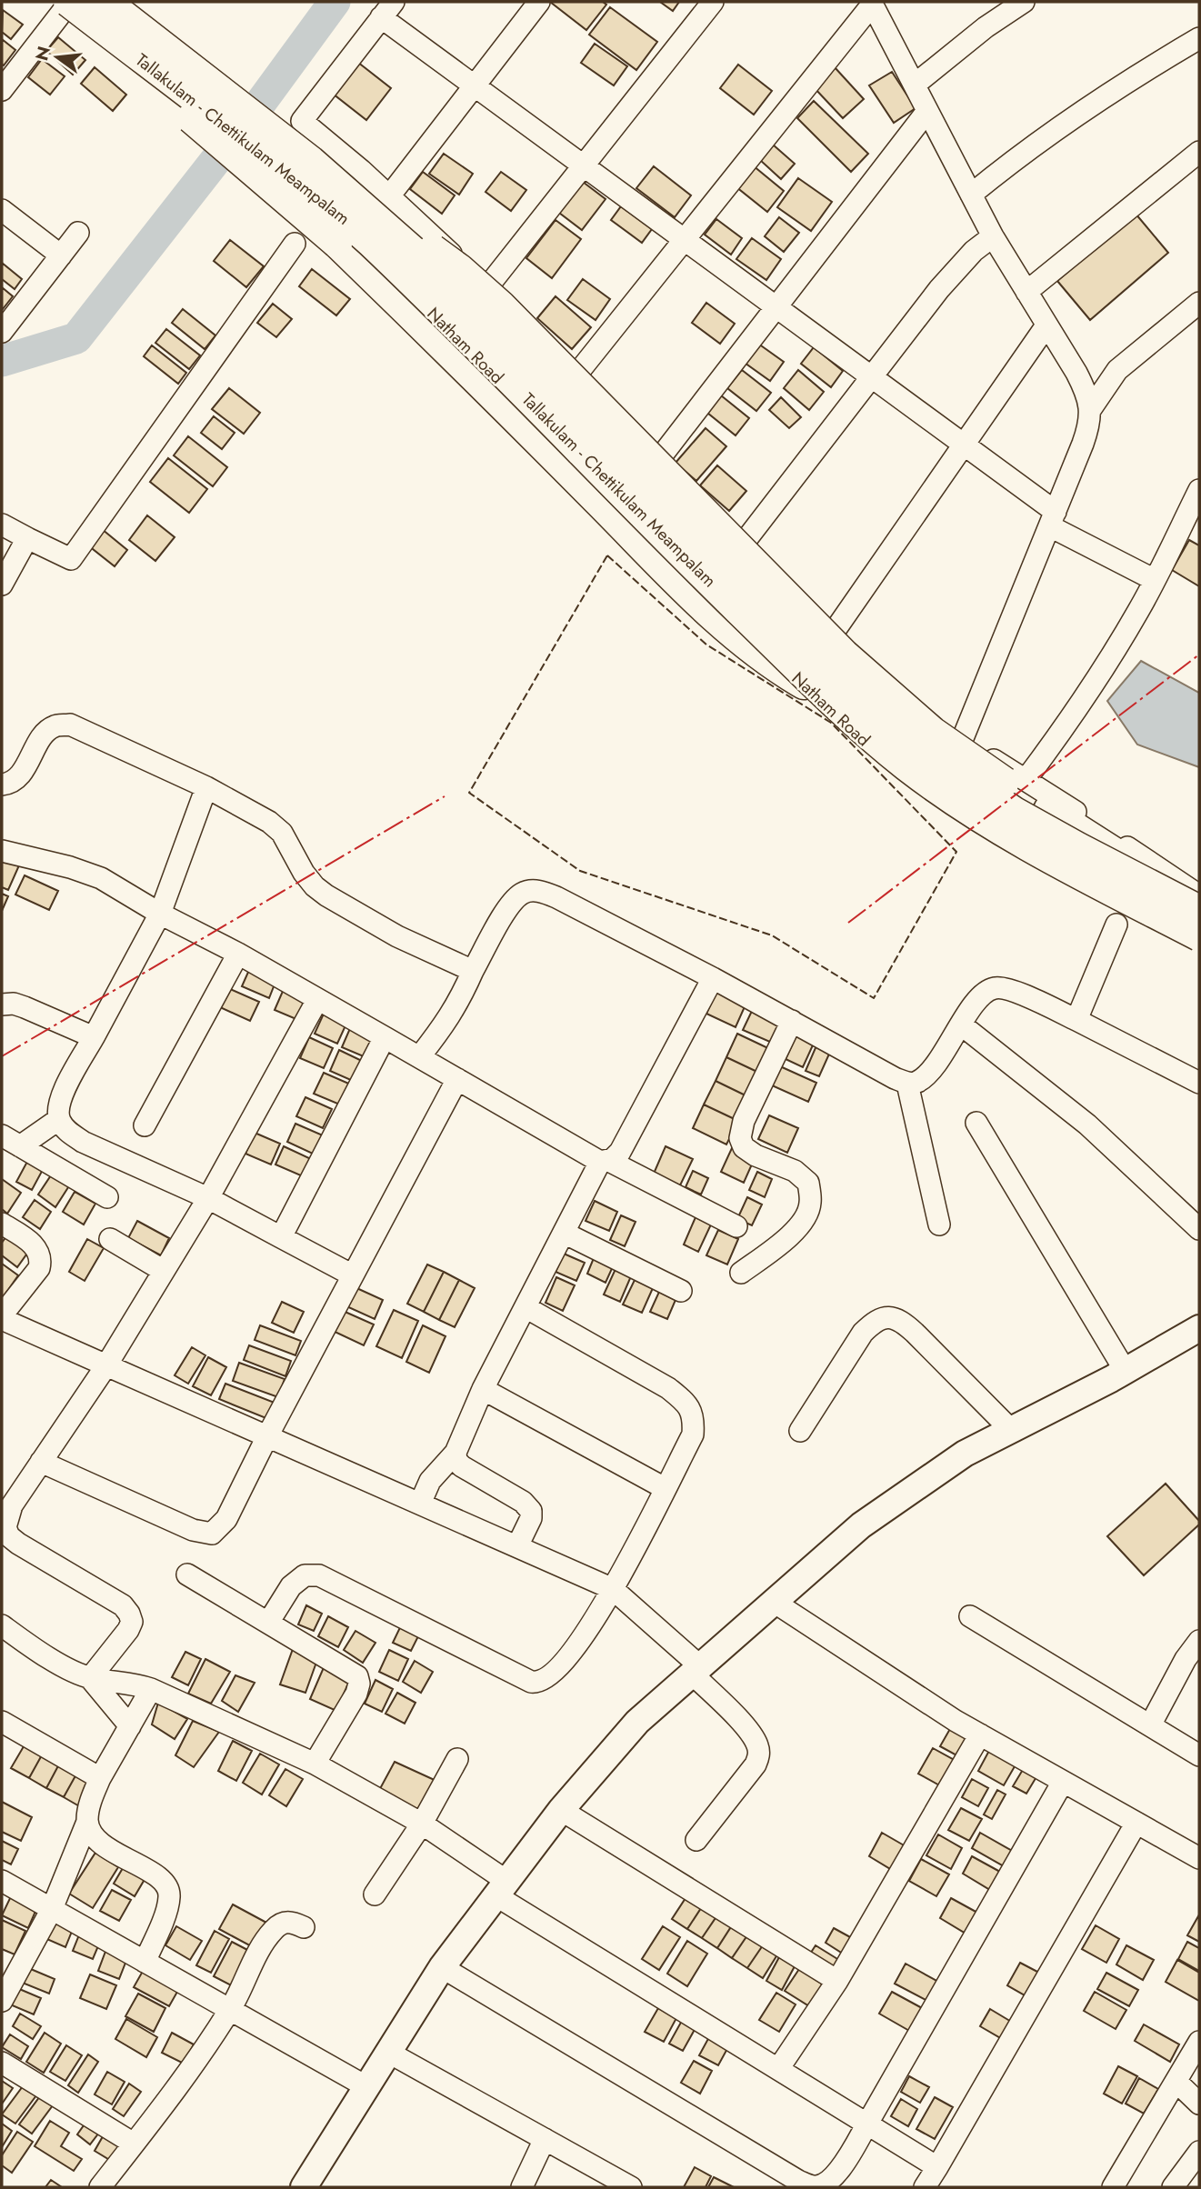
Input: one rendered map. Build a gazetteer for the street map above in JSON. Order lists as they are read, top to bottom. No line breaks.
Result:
{"streets":{"highway":["Tallakulam - Chettikulam Meampalam"],"main road":["Natham Road"]},"crossings":[["Tallakulam - Chettikulam Meampalam","Natham Road"]],"north":"left"}
